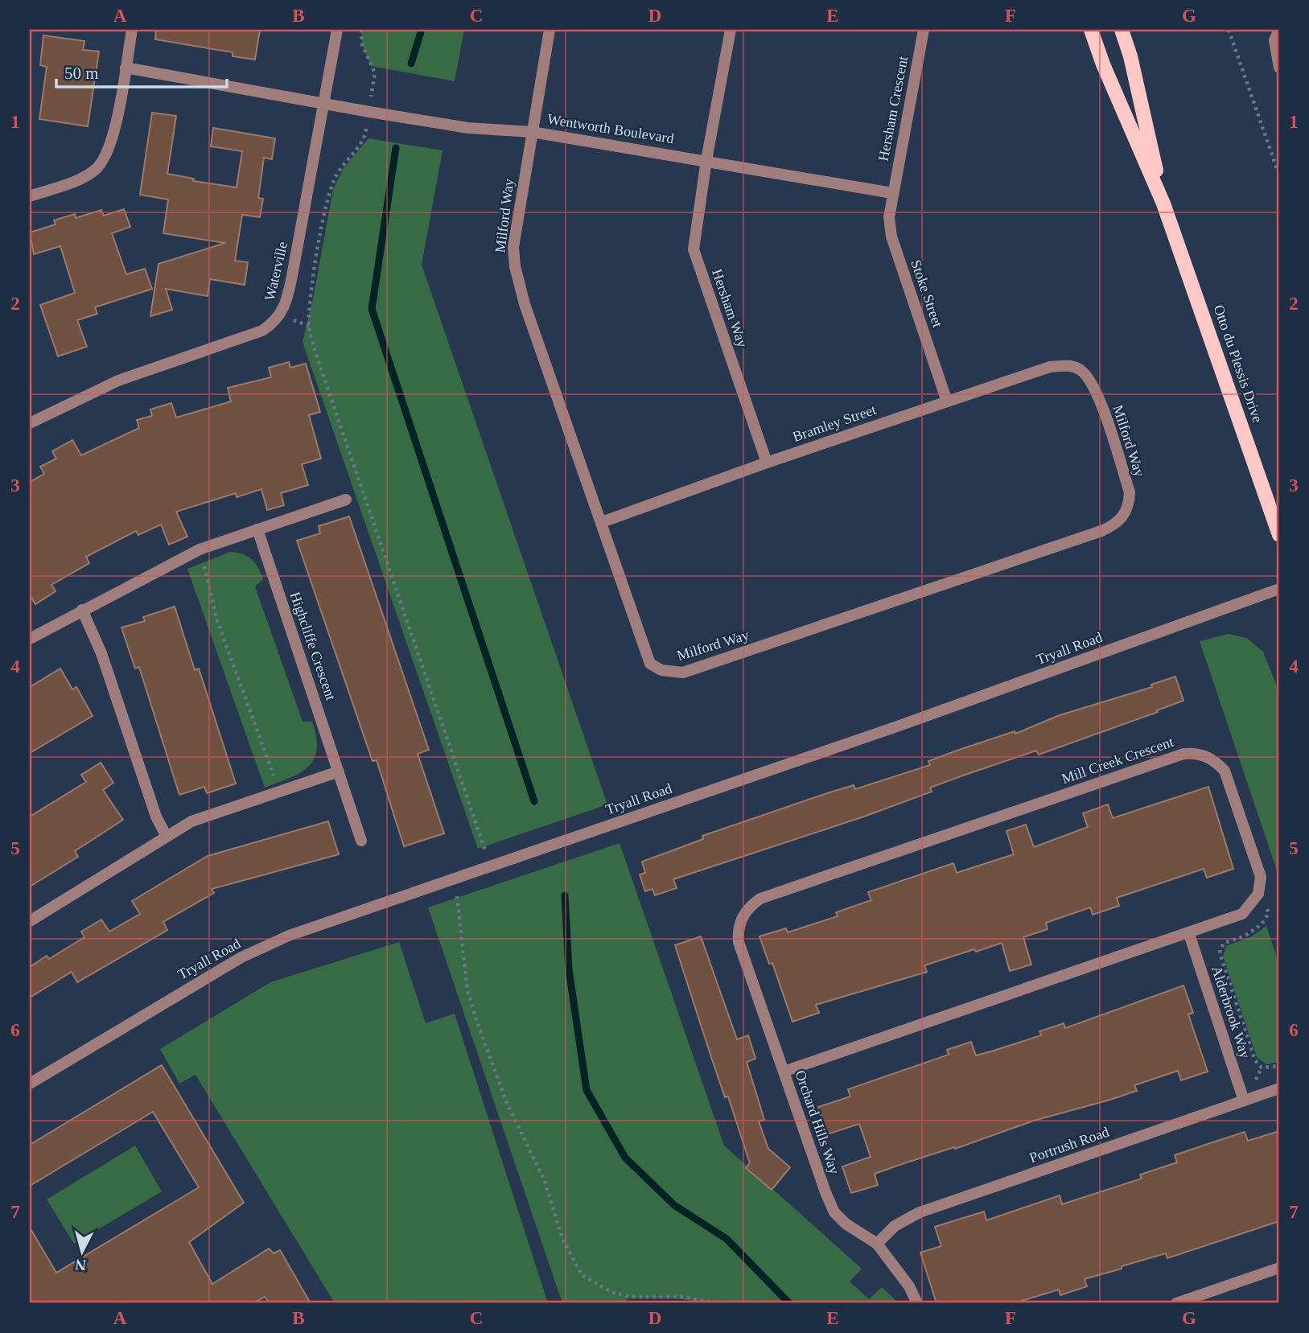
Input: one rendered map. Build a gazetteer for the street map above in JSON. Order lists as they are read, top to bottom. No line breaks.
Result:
{"streets":{"main road":["Otto du Plessis Drive"],"street":["Hersham Crescent","Wentworth Boulevard","Milford Way","Waterville","Stoke Street","Hersham Way","Bramley Street","Highcliffe Crescent","Tryall Road","Mill Creek Crescent","Alderbrook Way","Orchard Hills Way","Portrush Road"]},"crossings":[["Hersham Crescent","Wentworth Boulevard"],["Hersham Crescent","Stoke Street"],["Wentworth Boulevard","Milford Way"],["Wentworth Boulevard","Waterville"],["Wentworth Boulevard","Stoke Street"],["Wentworth Boulevard","Hersham Way"],["Milford Way","Bramley Street"],["Stoke Street","Bramley Street"],["Hersham Way","Bramley Street"],["Mill Creek Crescent","Orchard Hills Way"],["Alderbrook Way","Portrush Road"],["Orchard Hills Way","Portrush Road"]],"scale_bar":"50 m","north":"bottom","grid":{"columns":["A","B","C","D","E","F","G"],"rows":["1","2","3","4","5","6","7"]}}
